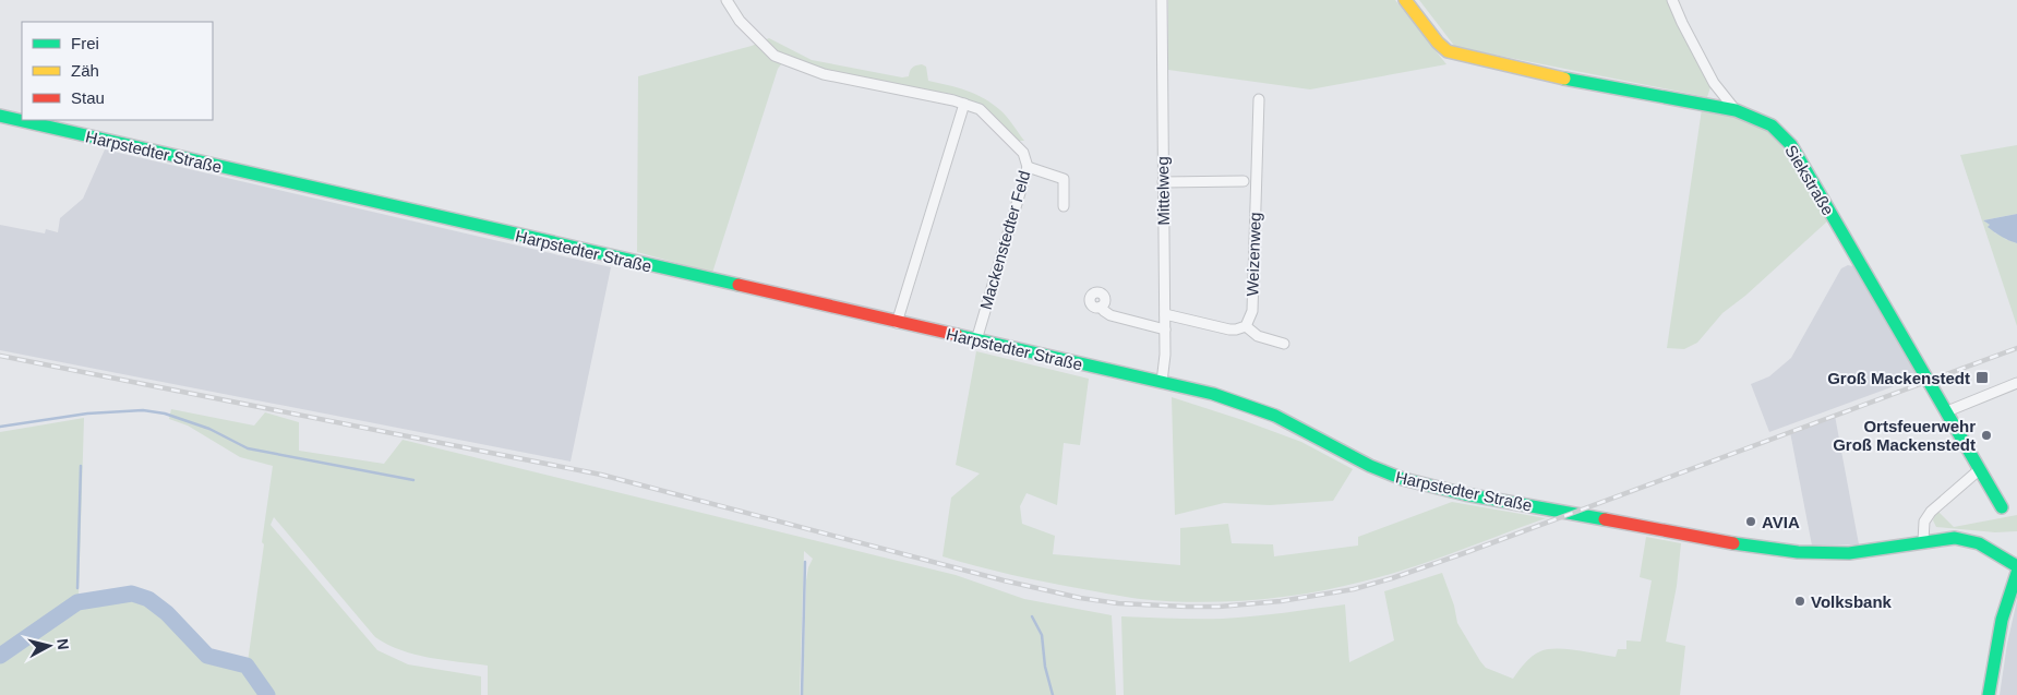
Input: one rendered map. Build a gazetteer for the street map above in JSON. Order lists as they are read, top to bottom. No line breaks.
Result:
{"streets":{"street":["Harpstedter Straße","Siekstraße","Mittelweg","Mackenstedter Feld","Weizenweg"]},"crossings":[["Harpstedter Straße","Mittelweg"],["Harpstedter Straße","Mackenstedter Feld"]],"places":{"transit":["Groß Mackenstedt"],"other":["Ortsfeuerwehr Groß Mackenstedt","AVIA","Volksbank"]},"legend":["Frei","Zäh","Stau"],"north":"right"}
